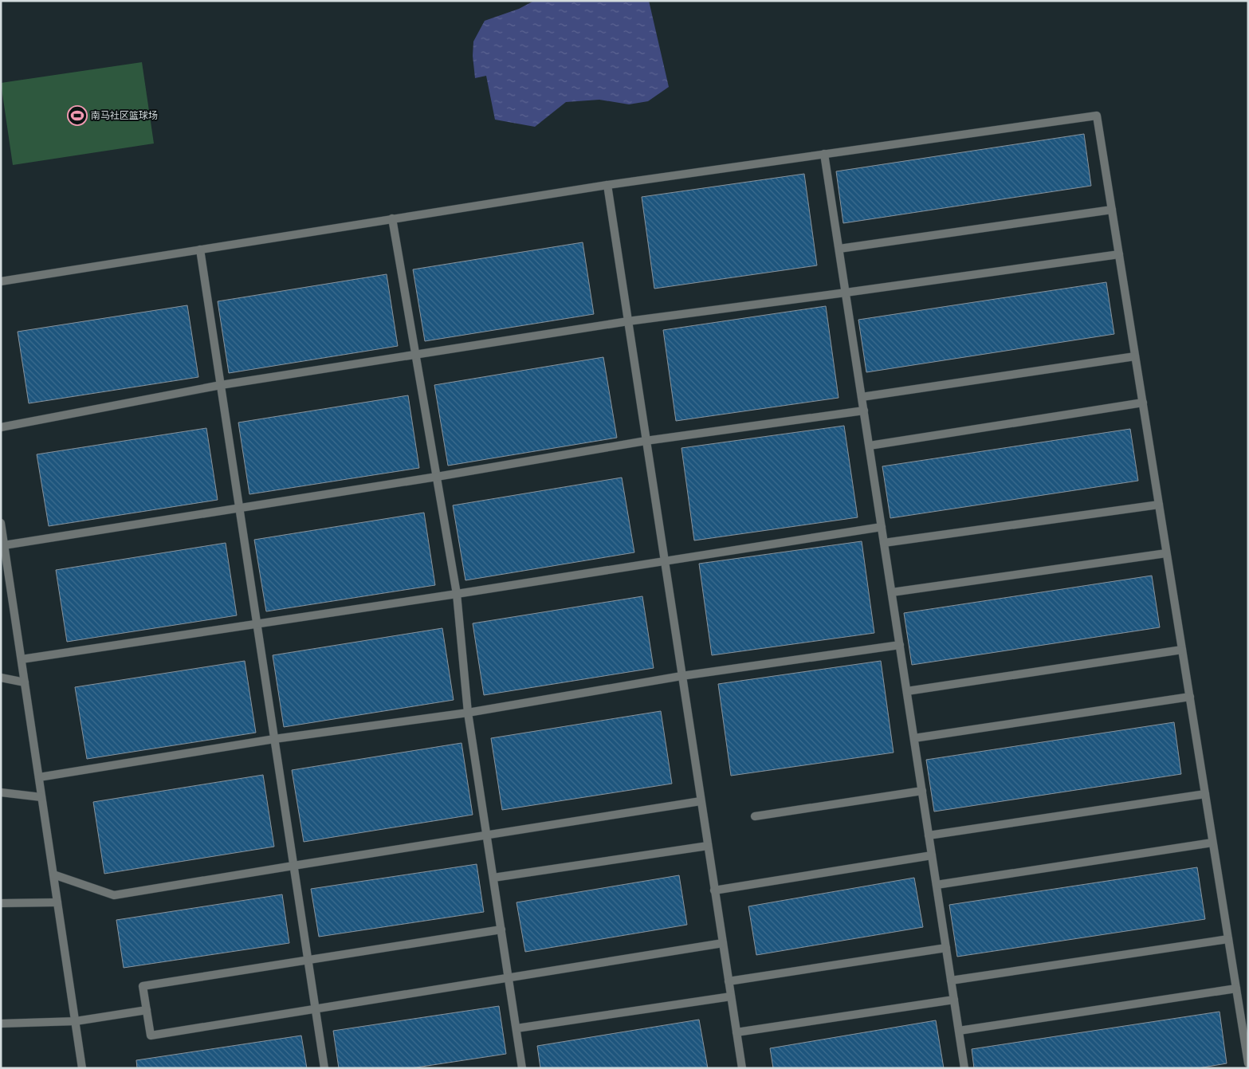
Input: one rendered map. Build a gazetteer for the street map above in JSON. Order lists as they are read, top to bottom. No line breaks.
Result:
{"places":{"sports":["南马社区篮球场"]}}
